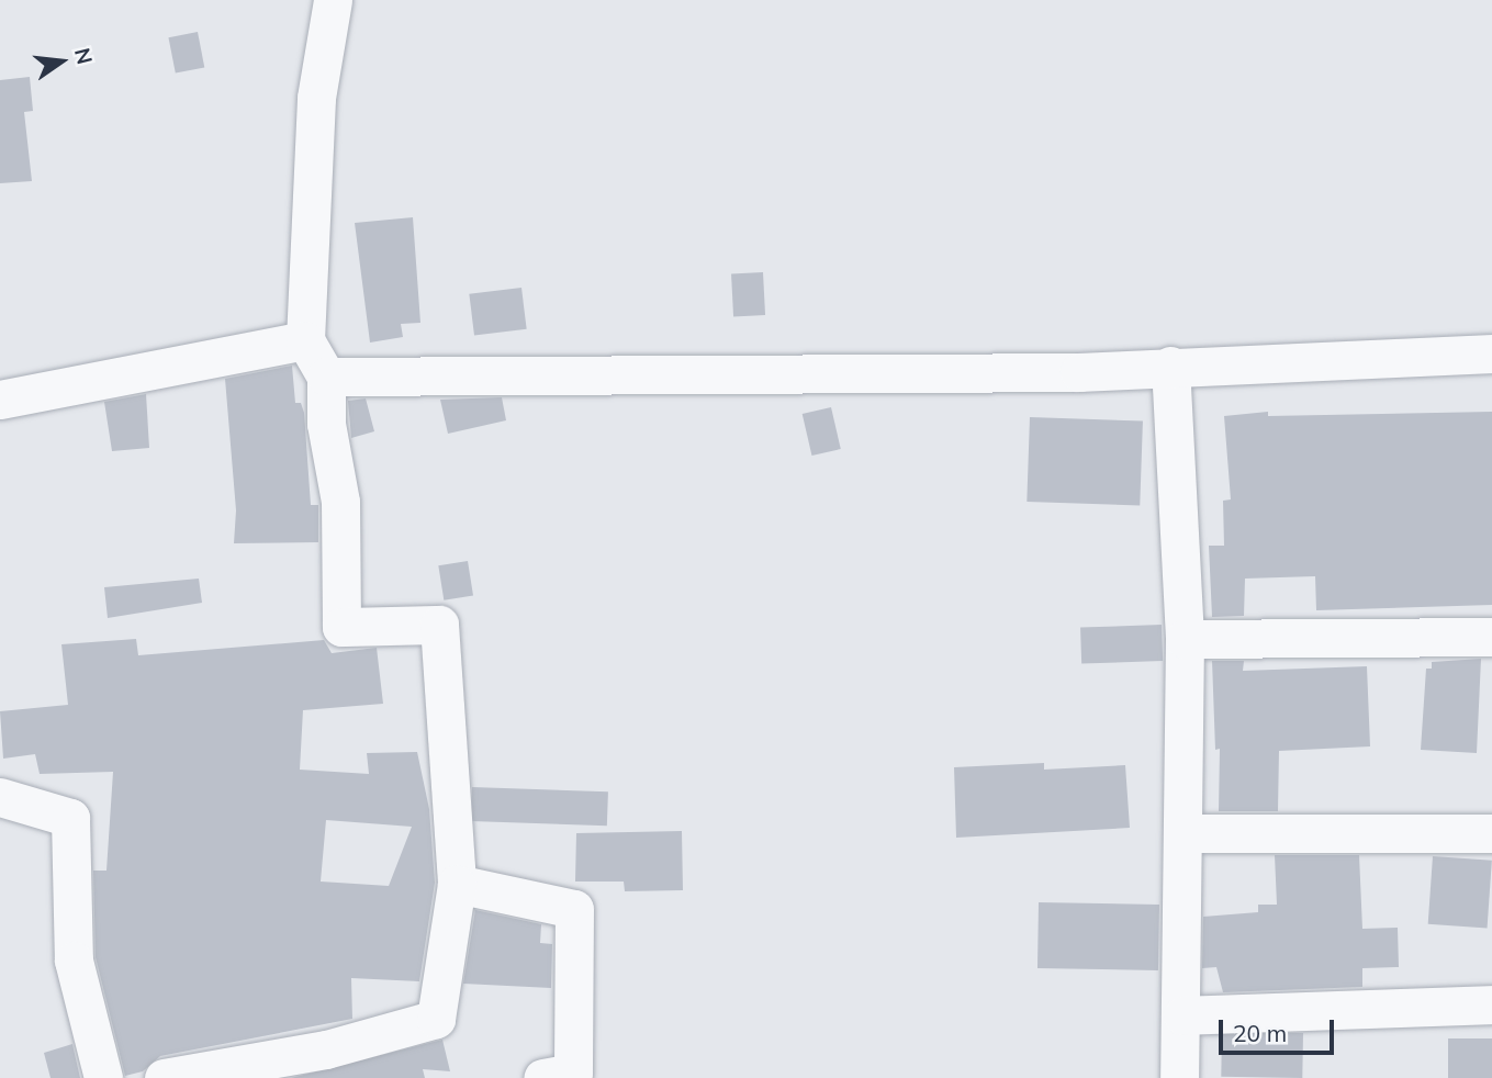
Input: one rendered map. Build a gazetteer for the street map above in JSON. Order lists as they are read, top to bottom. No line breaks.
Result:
{"scale_bar":"20 m","north":"right"}
